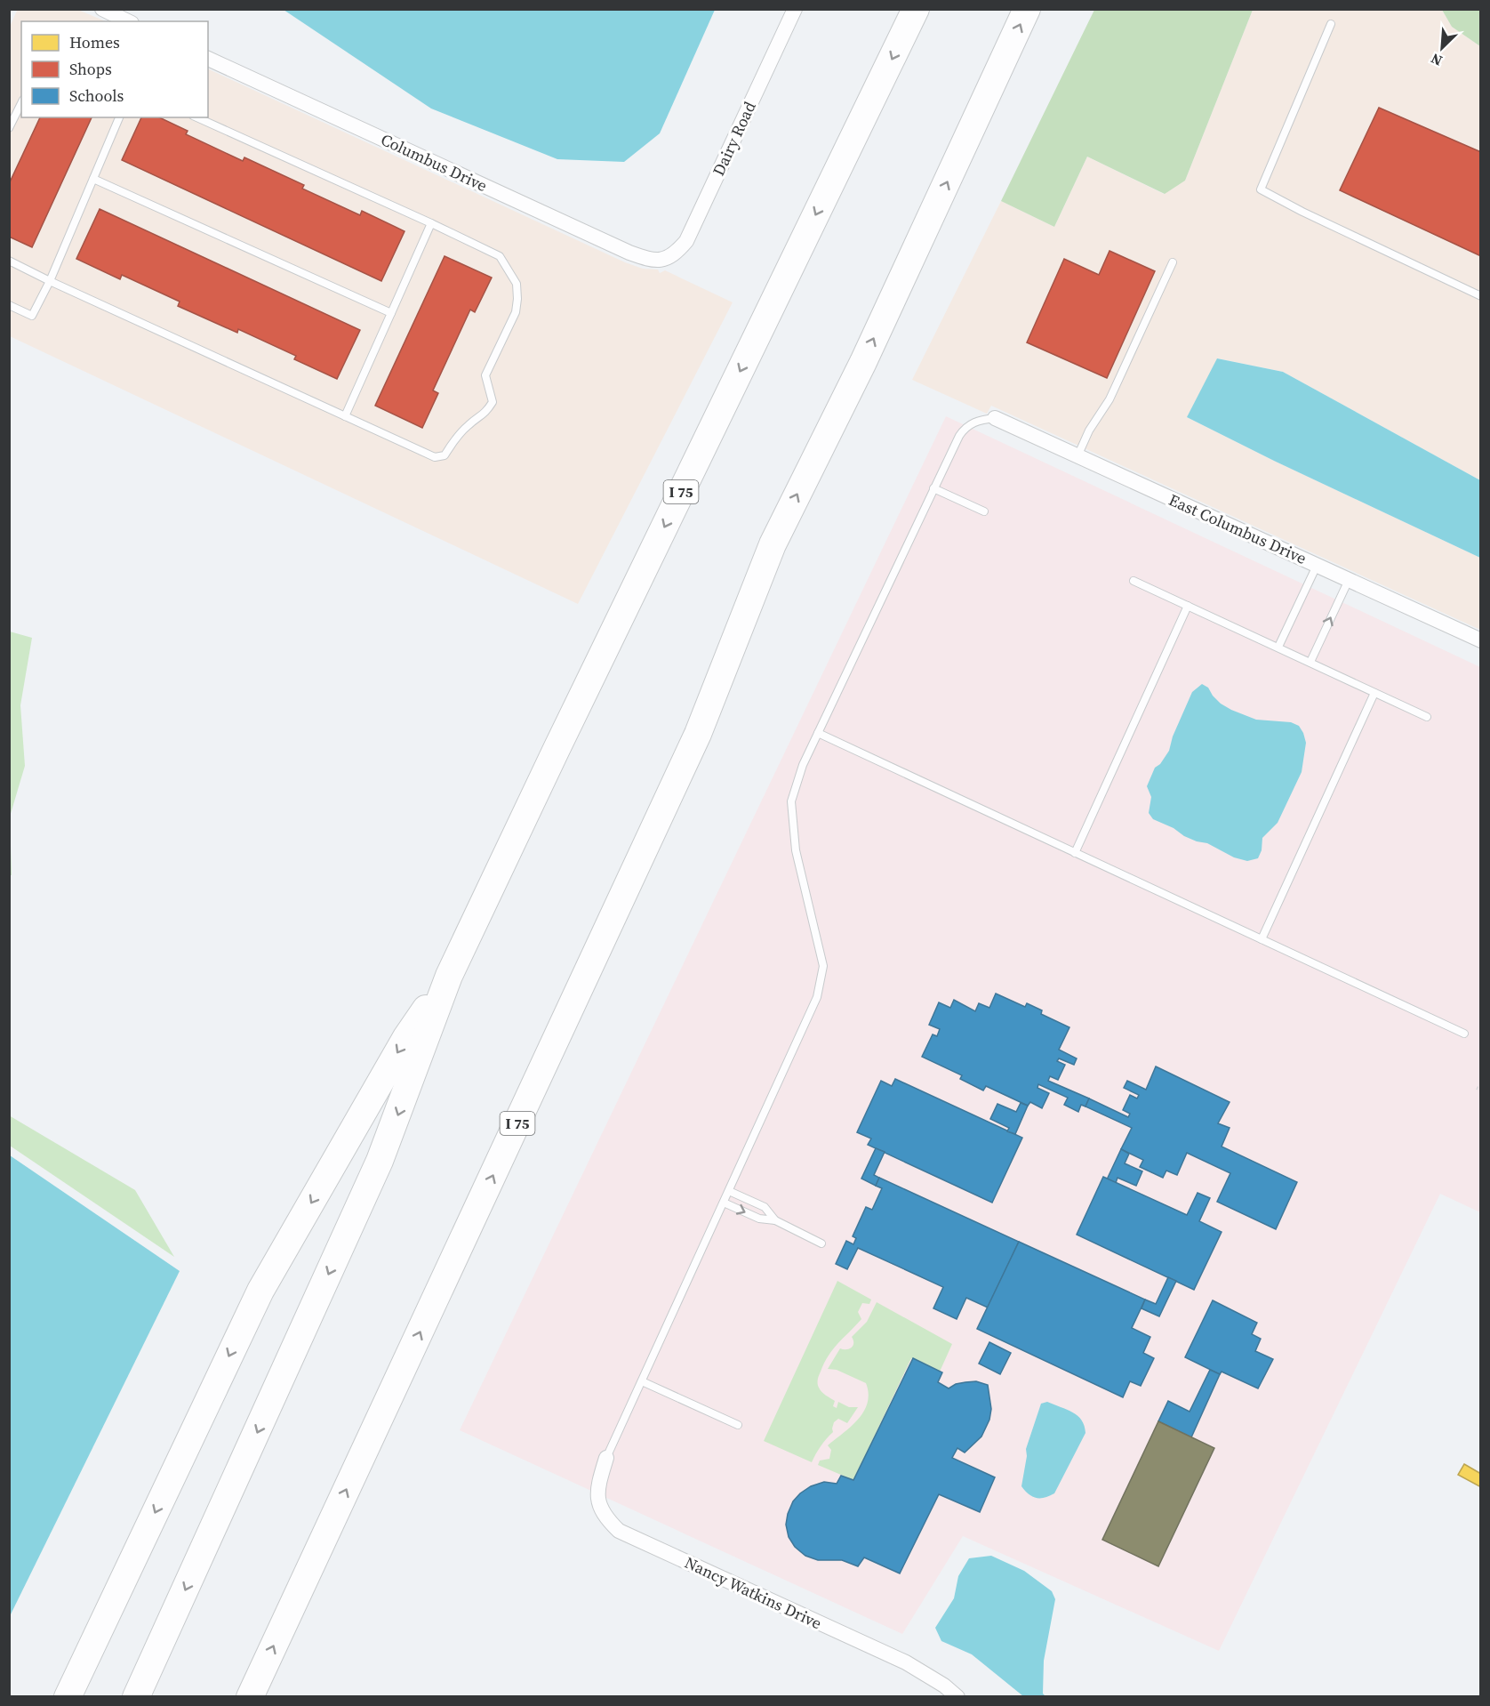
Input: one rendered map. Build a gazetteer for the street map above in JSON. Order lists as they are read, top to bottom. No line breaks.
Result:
{"streets":{"highway":["I 75"],"street":["Dairy Road","Columbus Drive","East Columbus Drive","Nancy Watkins Drive"]},"crossings":[["Dairy Road","Columbus Drive"]],"legend":["Homes","Shops","Schools"],"north":"bottom left"}
